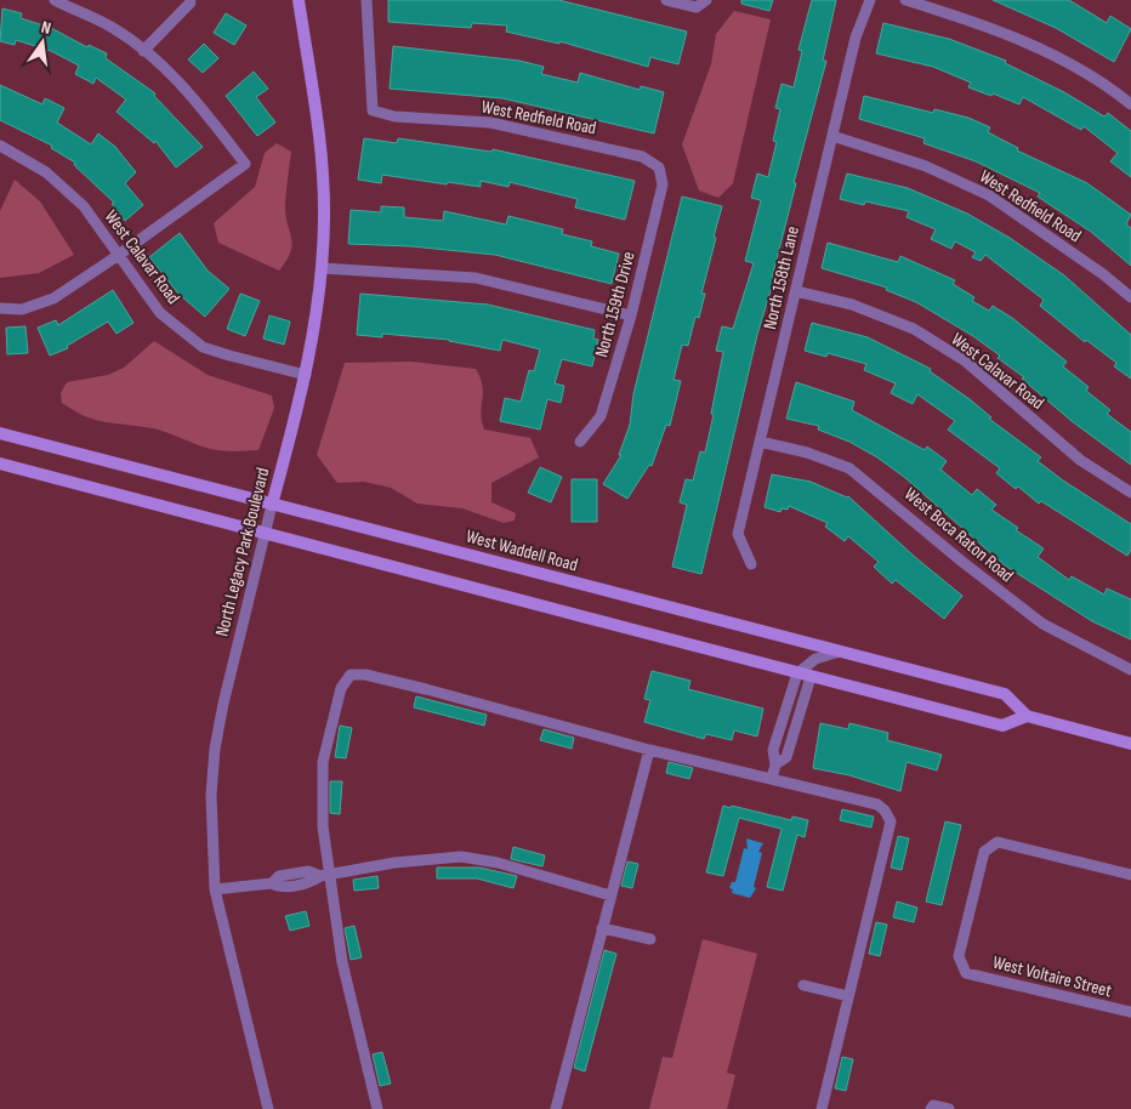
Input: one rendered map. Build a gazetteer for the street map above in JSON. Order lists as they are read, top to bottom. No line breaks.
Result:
{"streets":{"main road":["West Waddell Road","North Legacy Park Boulevard"],"street":["West Redfield Road","West Calavar Road","North 158th Lane","North 159th Drive","West Boca Raton Road","West Voltaire Street"]},"crossings":[["West Redfield Road","North 158th Lane"],["West Redfield Road","North 159th Drive"],["West Calavar Road","North 158th Lane"],["West Calavar Road","North Legacy Park Boulevard"],["North 158th Lane","West Boca Raton Road"],["West Waddell Road","North Legacy Park Boulevard"]],"north":"top"}
